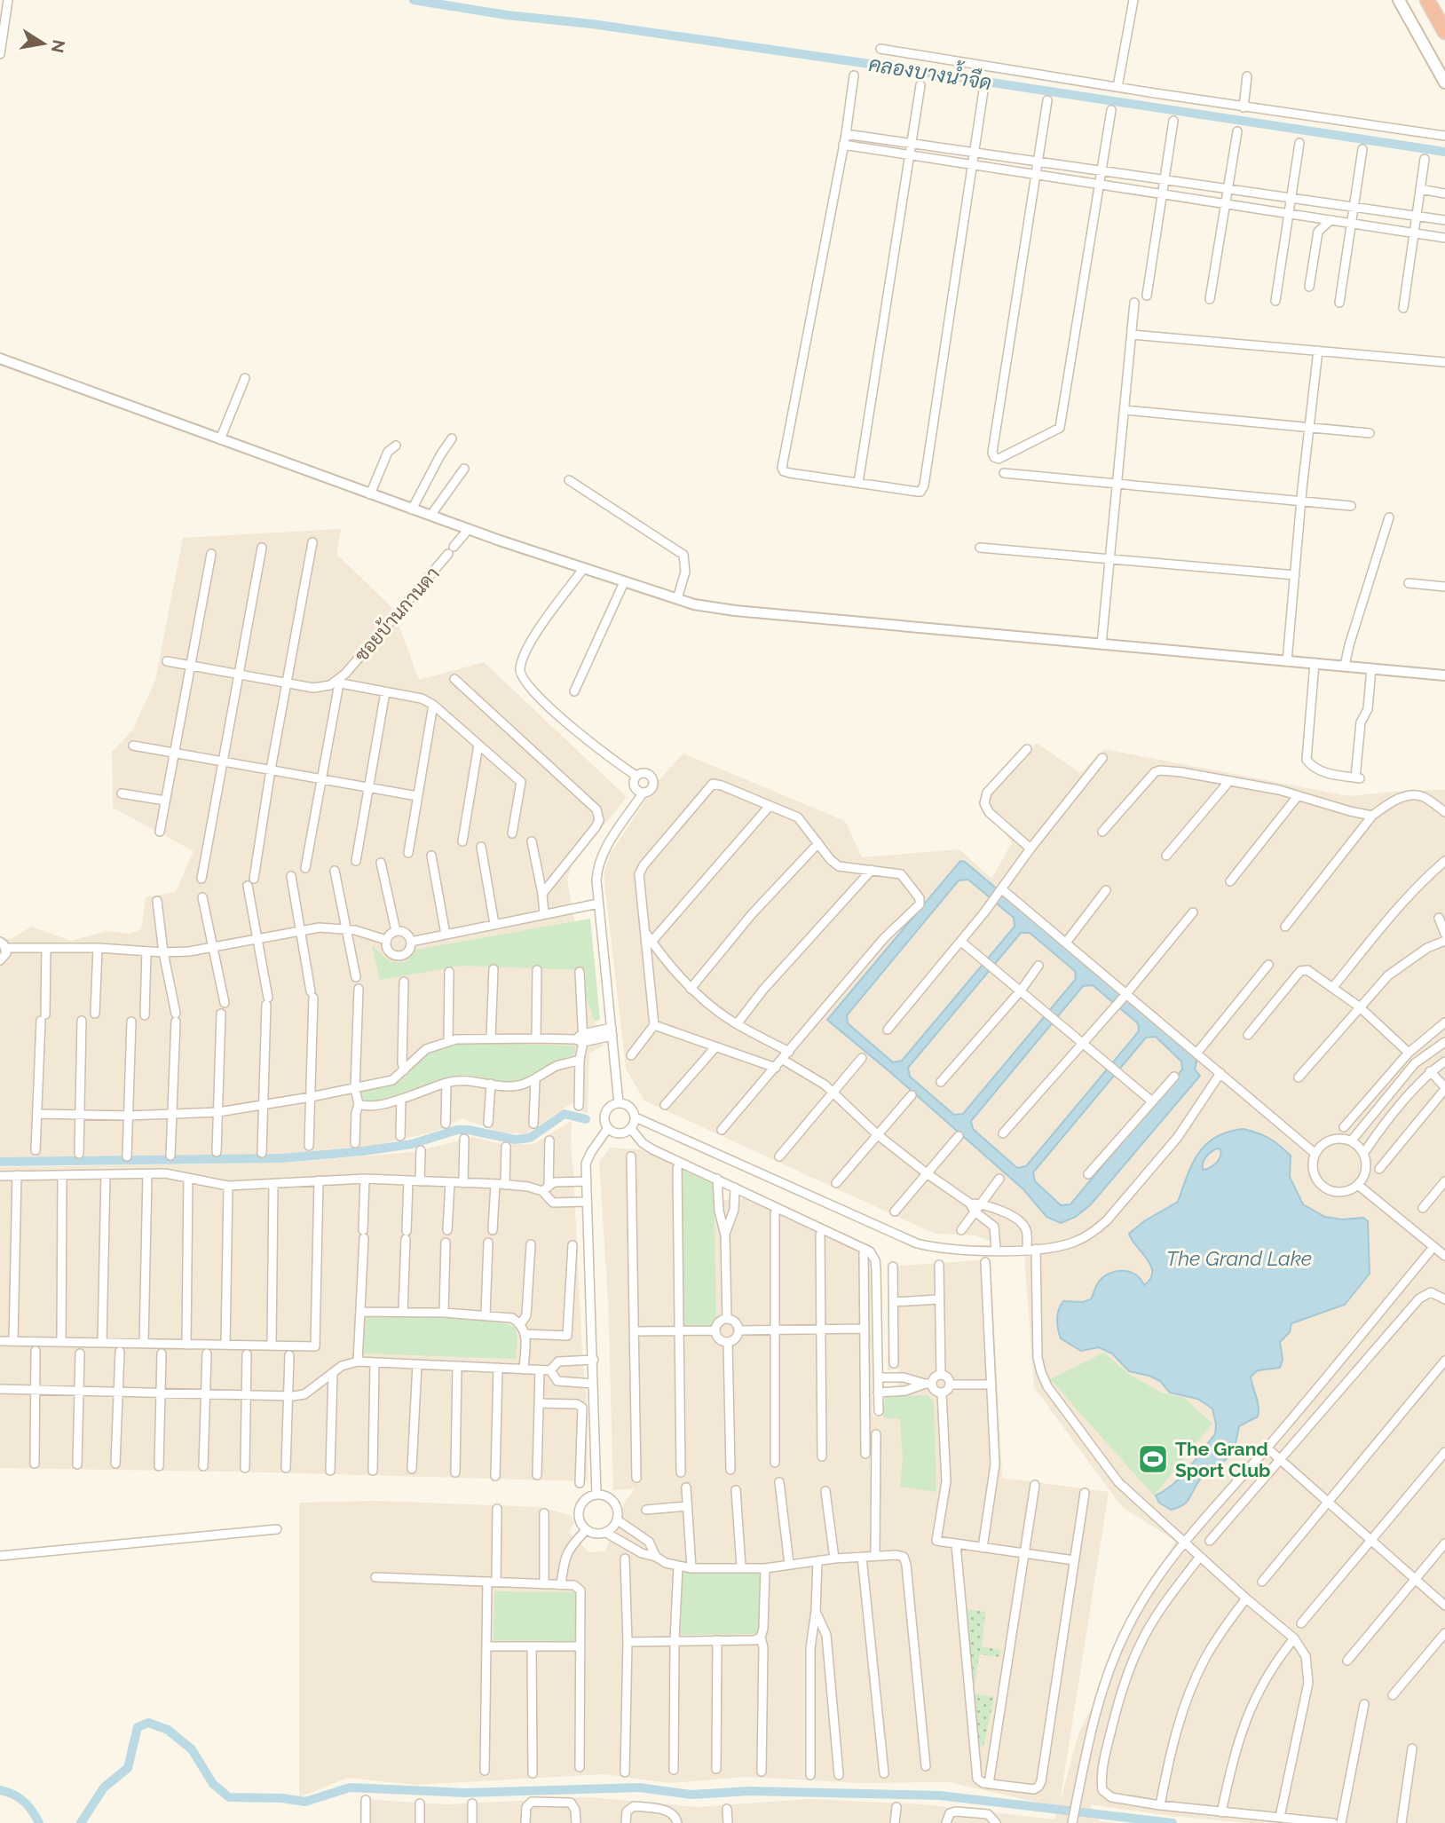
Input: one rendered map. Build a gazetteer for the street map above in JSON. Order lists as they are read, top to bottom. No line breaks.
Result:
{"streets":{"street":["ซอยบ้านกานดา"]},"water":["คลองบางน้ำจืด","The Grand Lake"],"places":{"sports":["The Grand Sport Club"]},"north":"right"}
